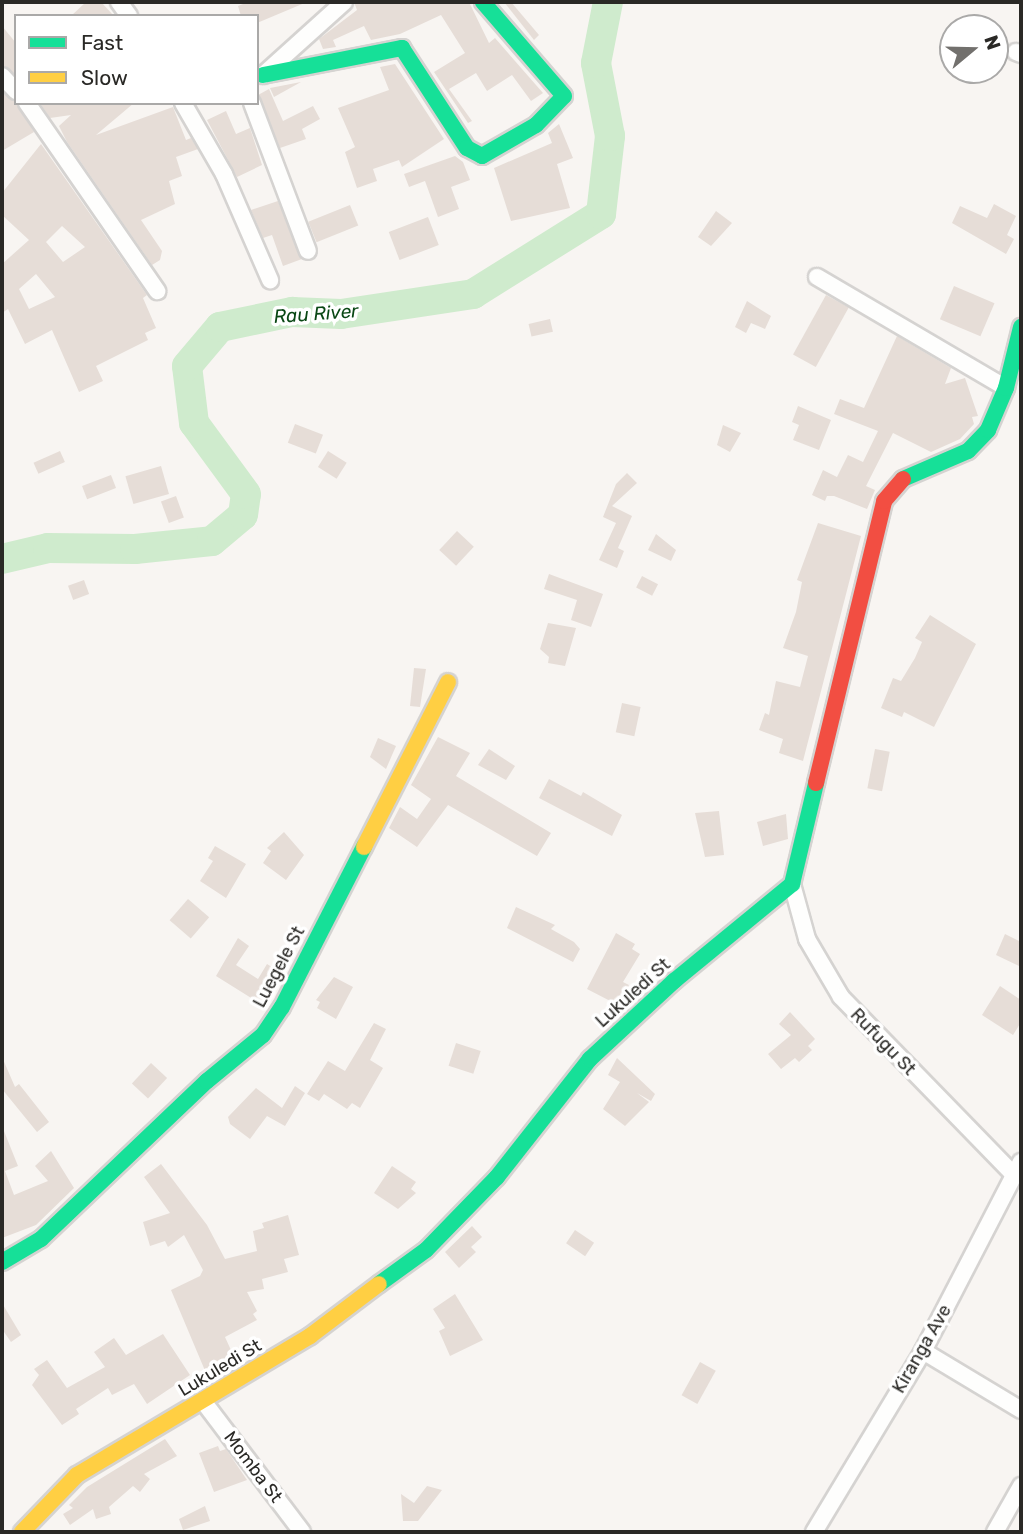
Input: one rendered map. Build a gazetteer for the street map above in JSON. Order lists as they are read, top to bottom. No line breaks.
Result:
{"streets":{"street":["Luegele St","Lukuledi St","Rufugu St","Kiranga Ave","Momba St"]},"crossings":[["Lukuledi St","Rufugu St"],["Lukuledi St","Momba St"],["Rufugu St","Kiranga Ave"]],"water":["Rau River"],"legend":["Fast","Slow"],"north":"right"}
